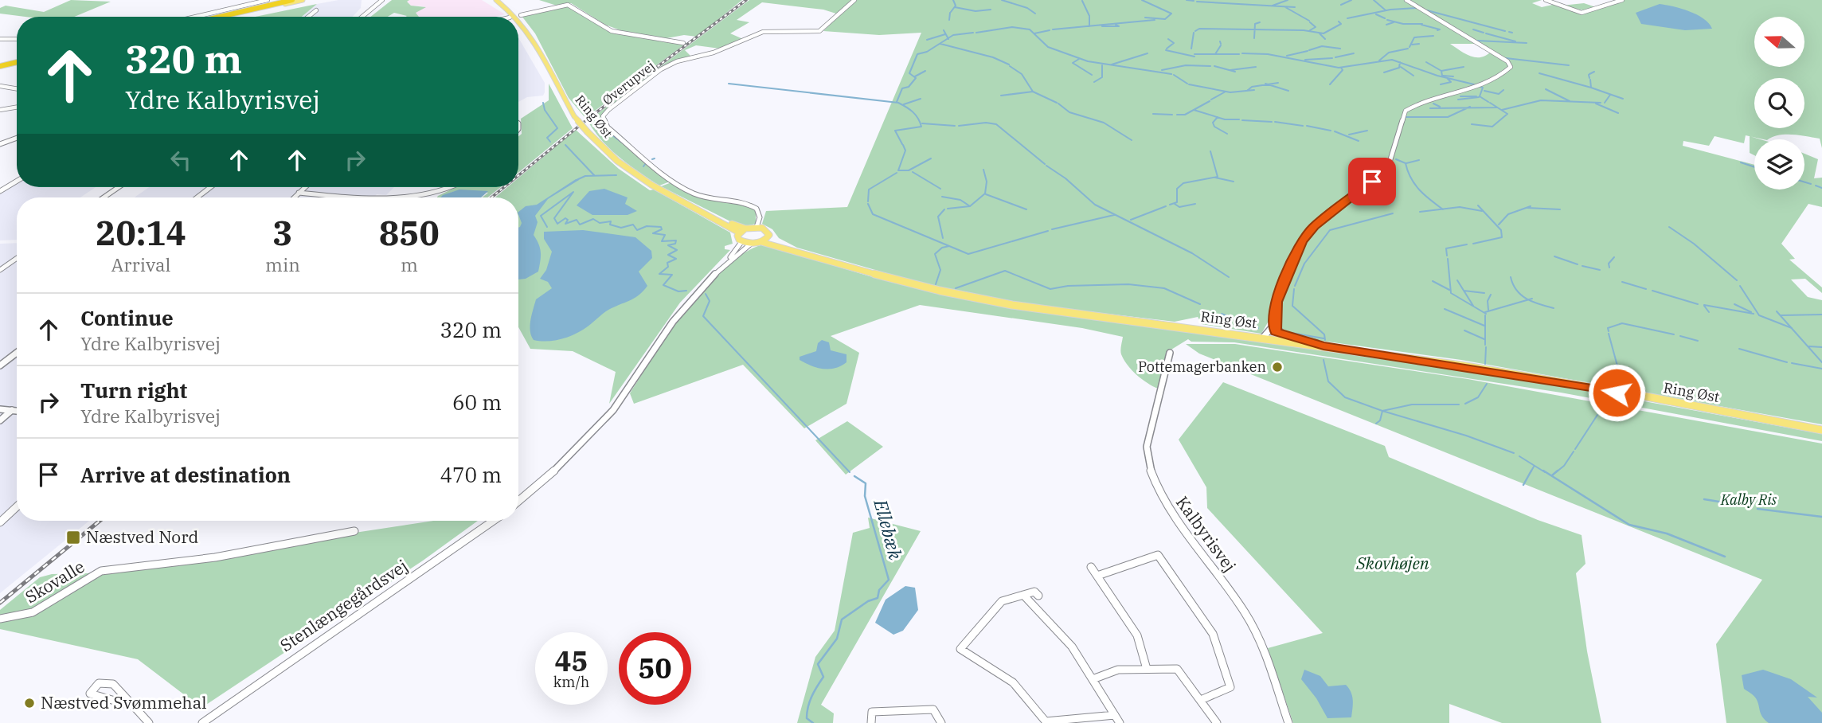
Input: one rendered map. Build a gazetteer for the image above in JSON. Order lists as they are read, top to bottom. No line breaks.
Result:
{"streets":{"main road":["Ring Øst"],"street":["Øverupvej","Kalbyrisvej","Skovalle","Stenlængegårdsvej"]},"water":["Ellebæk"],"parks":["Kalby Ris","Skovhøjen"],"places":{"other":["Pottemagerbanken","Næstved Svømmehal"],"transit":["Næstved Nord"]},"north":"left","page":{"turn":["320 m","Ydre Kalbyrisvej"],"eta":["20:14","Arrival","3","min","850","m"],"list":[{"name":"Continue","note":"Ydre Kalbyrisvej","value":"320 m"},{"name":"Turn right","note":"Ydre Kalbyrisvej","value":"60 m"},{"name":"Arrive at destination","value":"470 m"}],"speed":"45 km/h","limit":"50"}}
